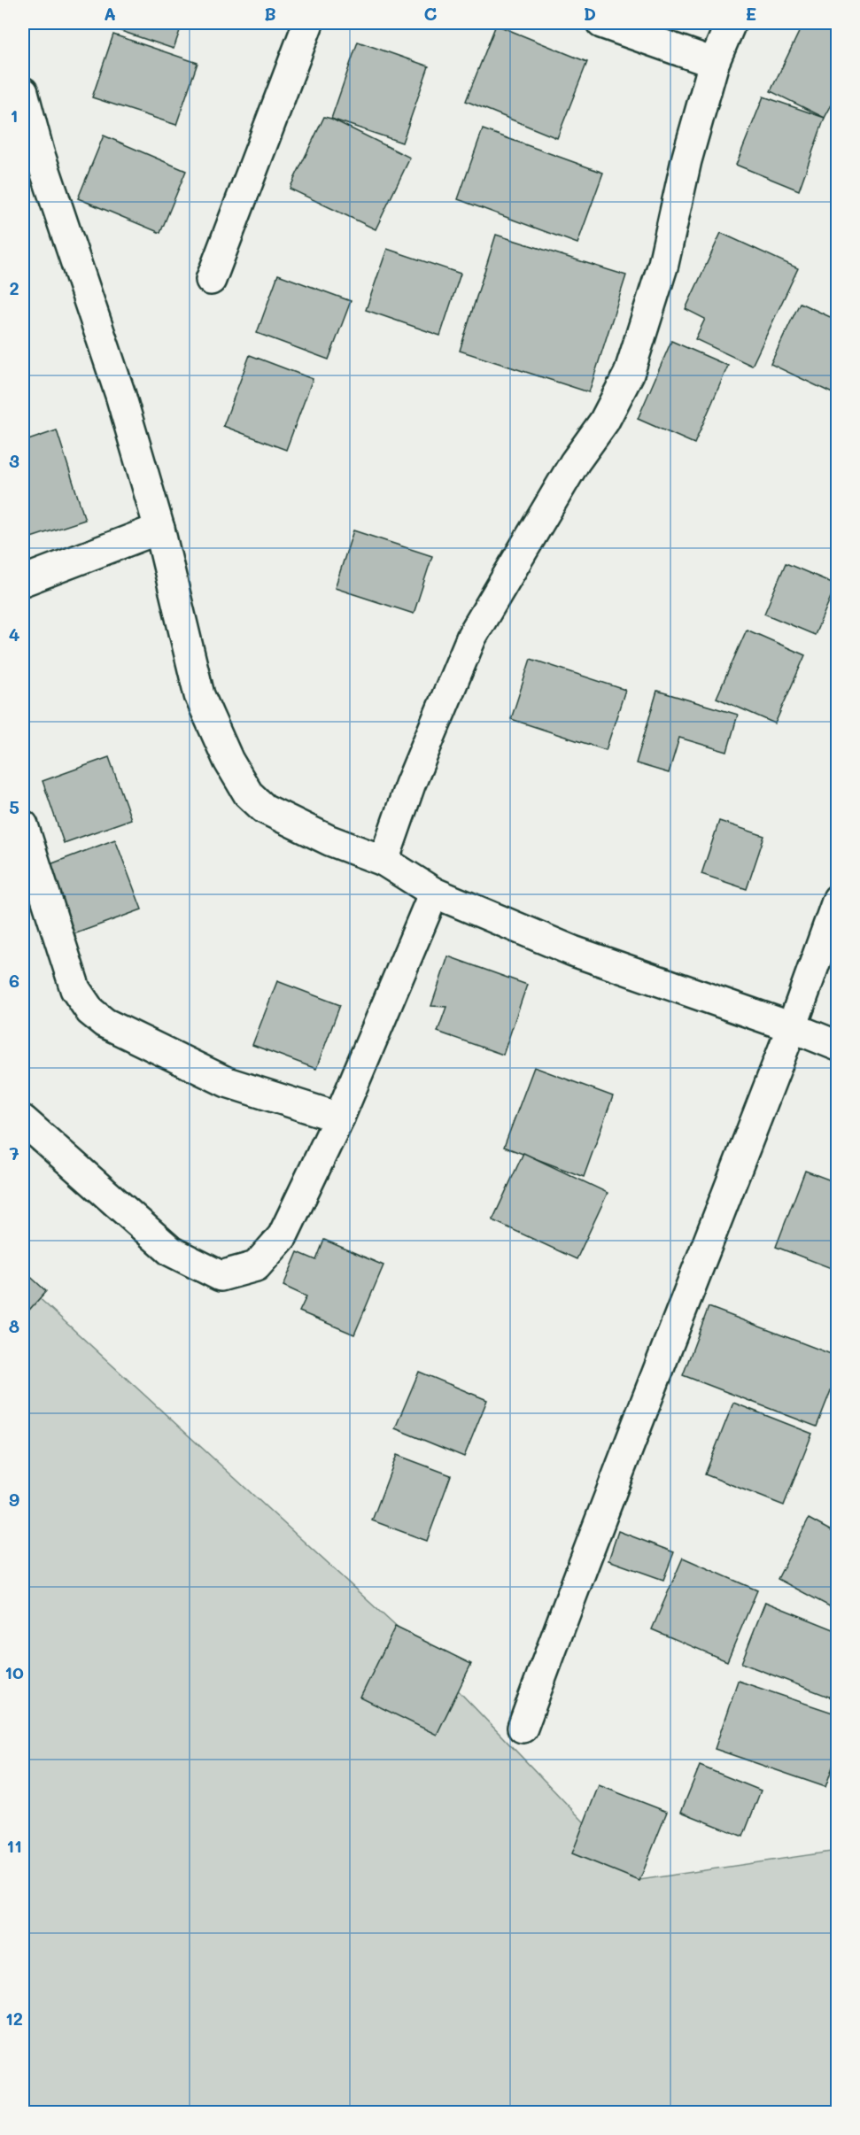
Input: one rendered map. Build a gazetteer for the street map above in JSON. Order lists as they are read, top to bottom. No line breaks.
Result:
{"grid":{"columns":["A","B","C","D","E"],"rows":["1","2","3","4","5","6","7","8","9","10","11","12"]}}
